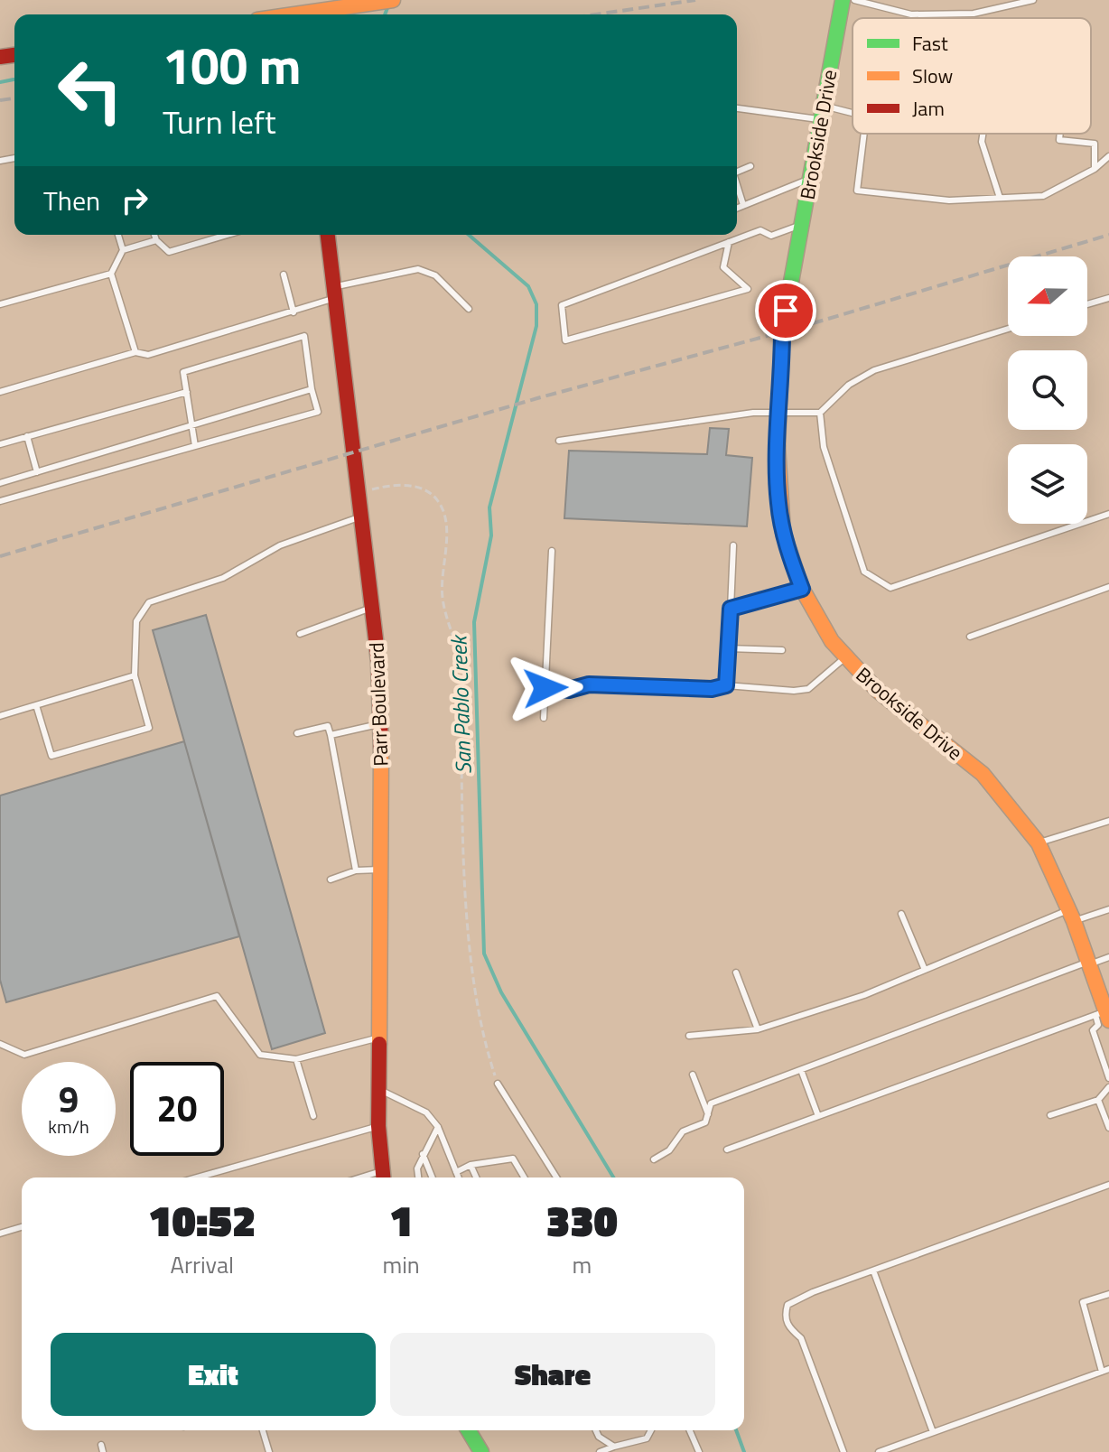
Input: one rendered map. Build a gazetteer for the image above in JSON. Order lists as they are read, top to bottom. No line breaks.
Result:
{"streets":{"street":["Brookside Drive","Parr Boulevard"]},"water":["San Pablo Creek"],"legend":["Fast","Slow","Jam"],"north":"left","page":{"turn":["100 m","Turn left"],"then":"Then","speed":"9 km/h","limit":"20","eta":["10:52","Arrival","1","min","330","m"],"buttons":["Exit","Share"]}}
